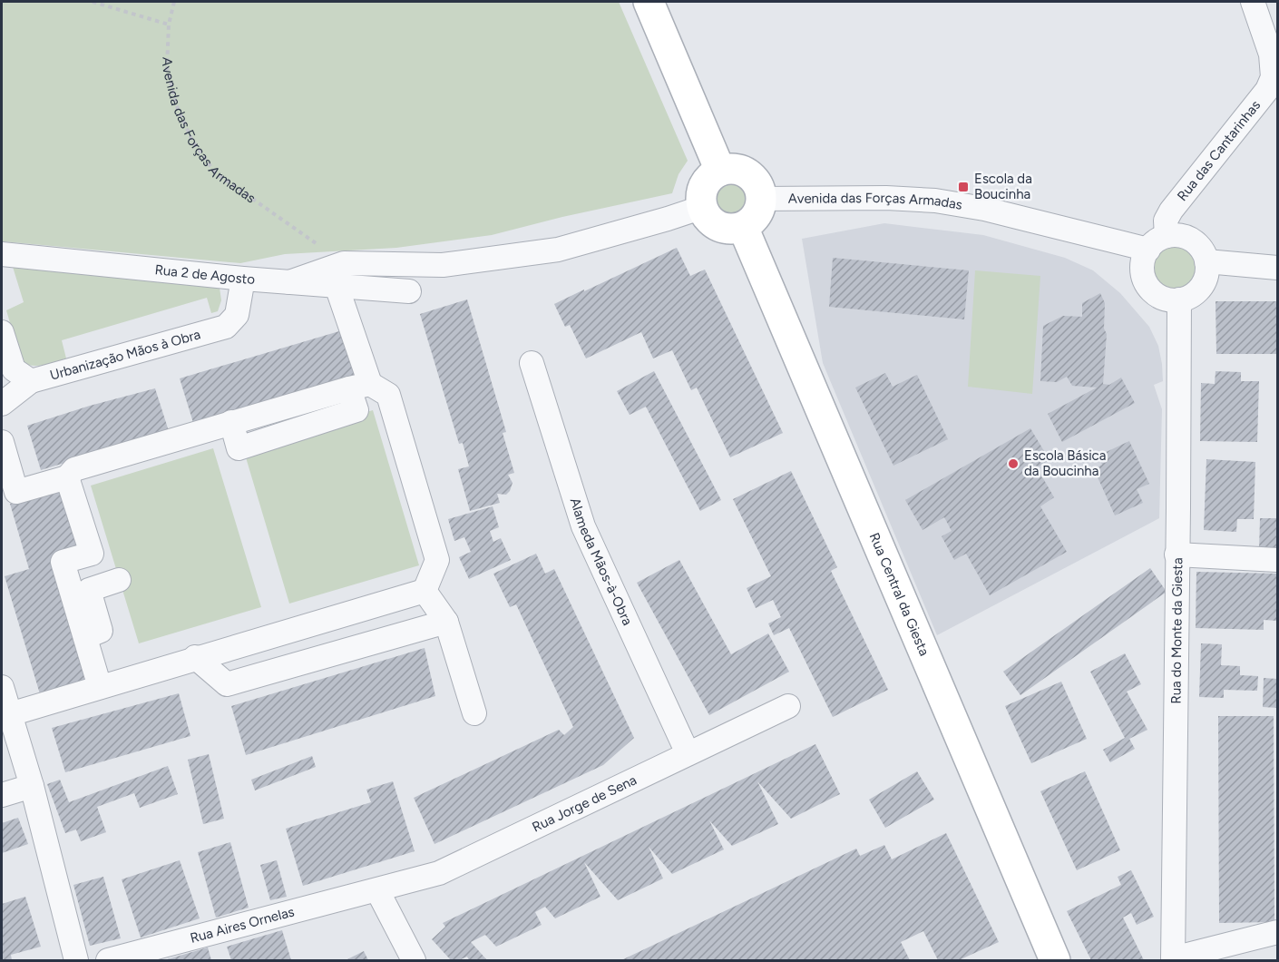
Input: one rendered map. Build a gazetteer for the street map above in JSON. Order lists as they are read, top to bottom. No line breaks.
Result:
{"streets":{"street":["Avenida das Forças Armadas","Rua das Cantarinhas","Rua 2 de Agosto","Urbanização Mãos à Obra","Alameda Mãos-à-Obra","Rua Central da Giesta","Rua do Monte da Giesta","Rua Jorge de Sena","Rua Aires Ornelas"]},"crossings":[["Avenida das Forças Armadas","Rua das Cantarinhas"],["Avenida das Forças Armadas","Rua Central da Giesta"],["Avenida das Forças Armadas","Rua do Monte da Giesta"],["Rua das Cantarinhas","Rua do Monte da Giesta"],["Rua 2 de Agosto","Urbanização Mãos à Obra"],["Alameda Mãos-à-Obra","Rua Jorge de Sena"],["Rua Jorge de Sena","Rua Aires Ornelas"]],"places":{"transit":["Escola da Boucinha"],"other":["Escola Básica da Boucinha"]}}
